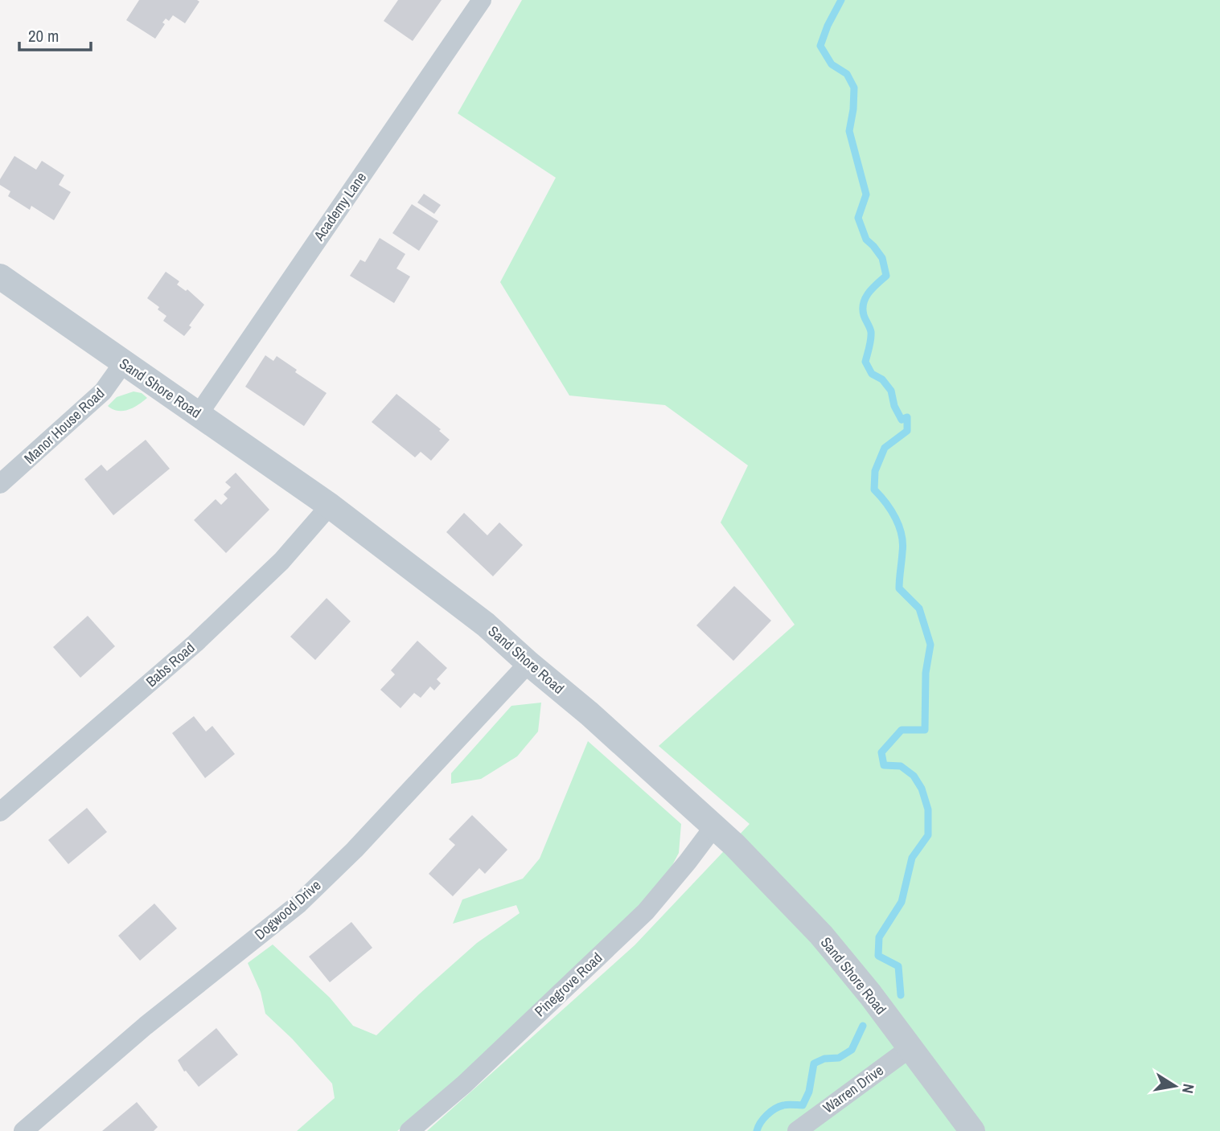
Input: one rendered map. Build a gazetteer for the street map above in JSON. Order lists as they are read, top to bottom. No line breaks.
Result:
{"streets":{"street":["Academy Lane","Sand Shore Road","Manor House Road","Babs Road","Dogwood Drive","Pinegrove Road","Warren Drive"]},"crossings":[["Academy Lane","Sand Shore Road"],["Sand Shore Road","Manor House Road"],["Sand Shore Road","Babs Road"],["Sand Shore Road","Dogwood Drive"],["Sand Shore Road","Pinegrove Road"],["Sand Shore Road","Warren Drive"]],"scale_bar":"20 m","north":"right"}
